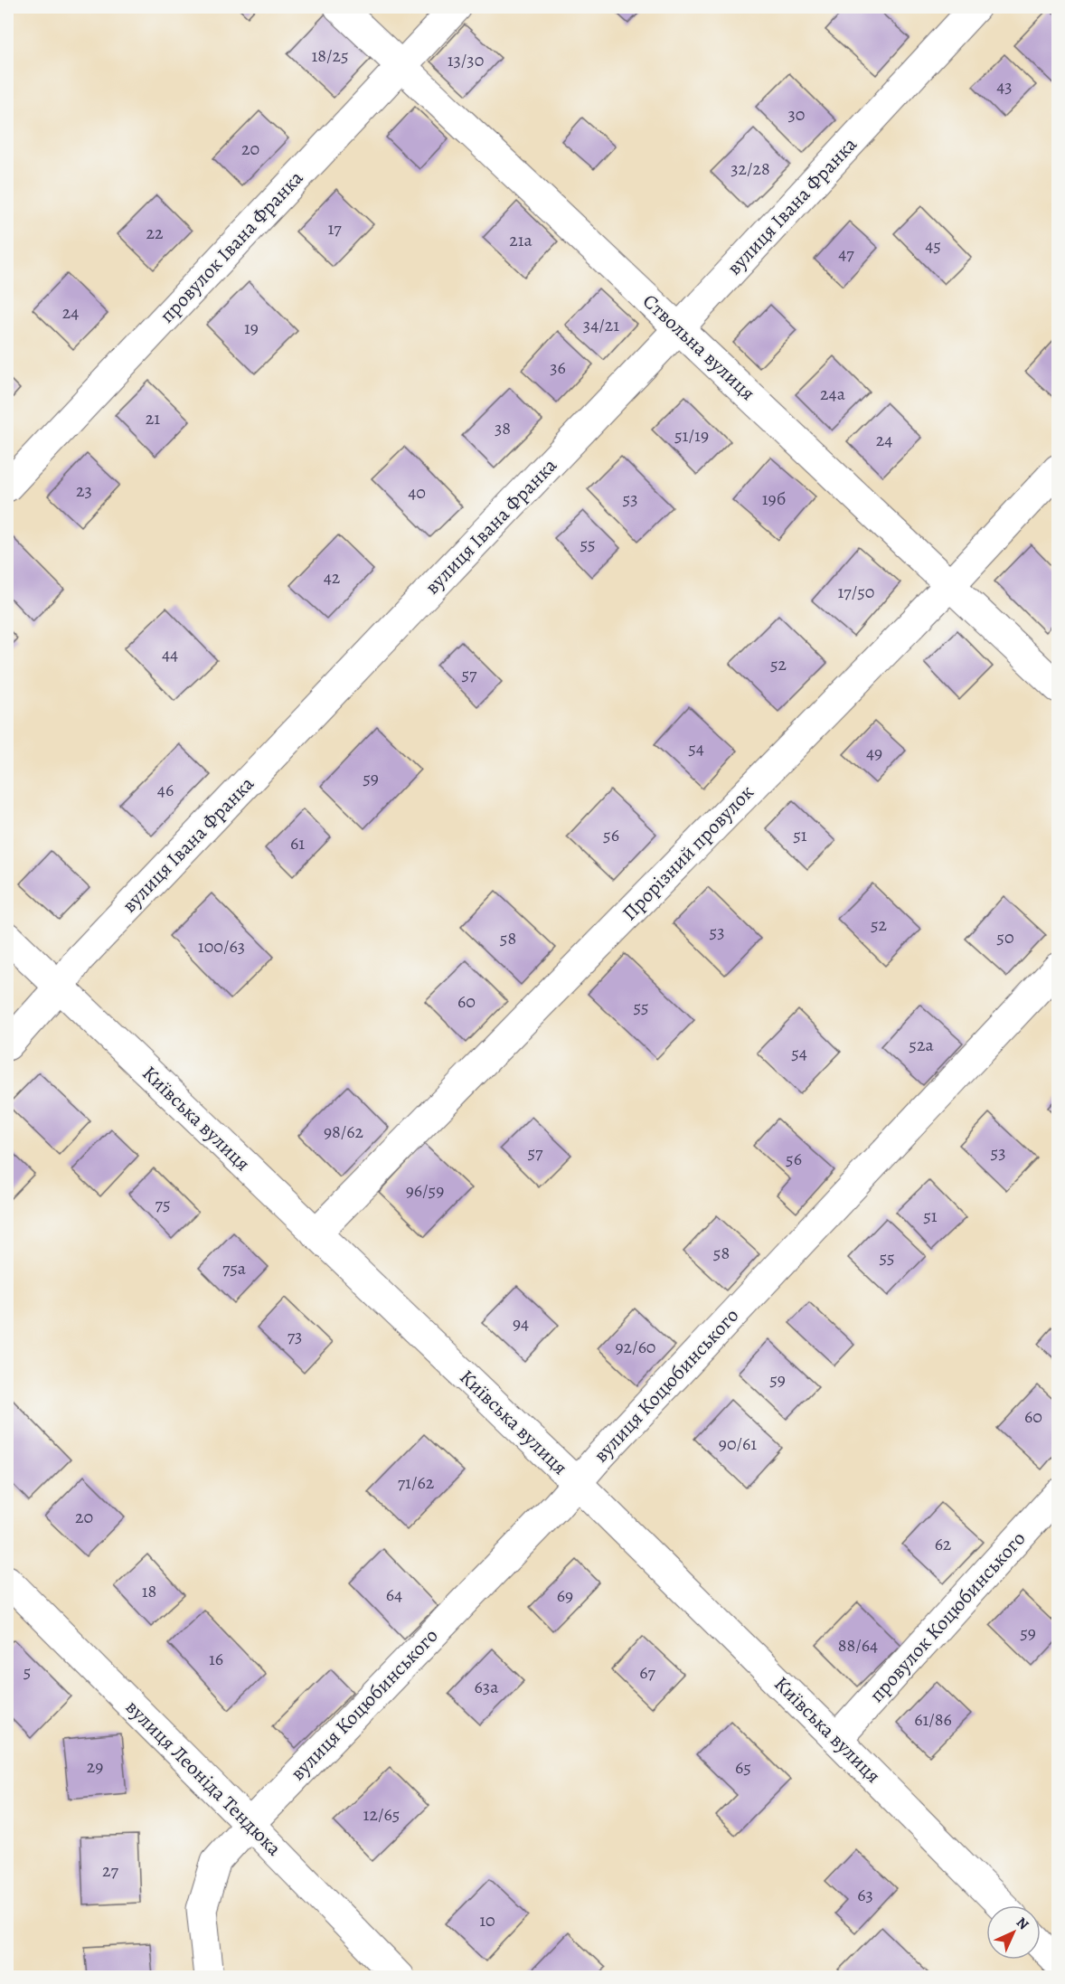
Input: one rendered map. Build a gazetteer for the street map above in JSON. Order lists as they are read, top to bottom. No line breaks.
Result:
{"streets":{"street":["вулиця Івана Франка","провулок Івана Франка","Ствольна вулиця","Прорізний провулок","Київська вулиця","вулиця Коцюбинського","провулок Коцюбинського","вулиця Леоніда Тендюка"]},"crossings":[["вулиця Івана Франка","Ствольна вулиця"],["вулиця Івана Франка","Київська вулиця"],["провулок Івана Франка","Ствольна вулиця"],["Ствольна вулиця","Прорізний провулок"],["Прорізний провулок","Київська вулиця"],["Київська вулиця","вулиця Коцюбинського"],["Київська вулиця","провулок Коцюбинського"],["вулиця Коцюбинського","вулиця Леоніда Тендюка"]],"house_numbers":["18/25","13/30","43","30","20","32/28","17","22","21а","45","47","24","34/21","19","36","24а","21","38","51/19","24","23","40","53","19б","55","42","17/50","44","52","57","54","49","59","46","56","51","61","52","53","50","58","100/63","60","55","52а","54","98/62","57","53","56","96/59","75","51","58","55","75а","94","73","92/60","59","60","90/61","71/62","20","62","18","64","69","59","88/64","16","5","67","63а","61/86","29","65","12/65","27","63","10"],"north":"top right"}
